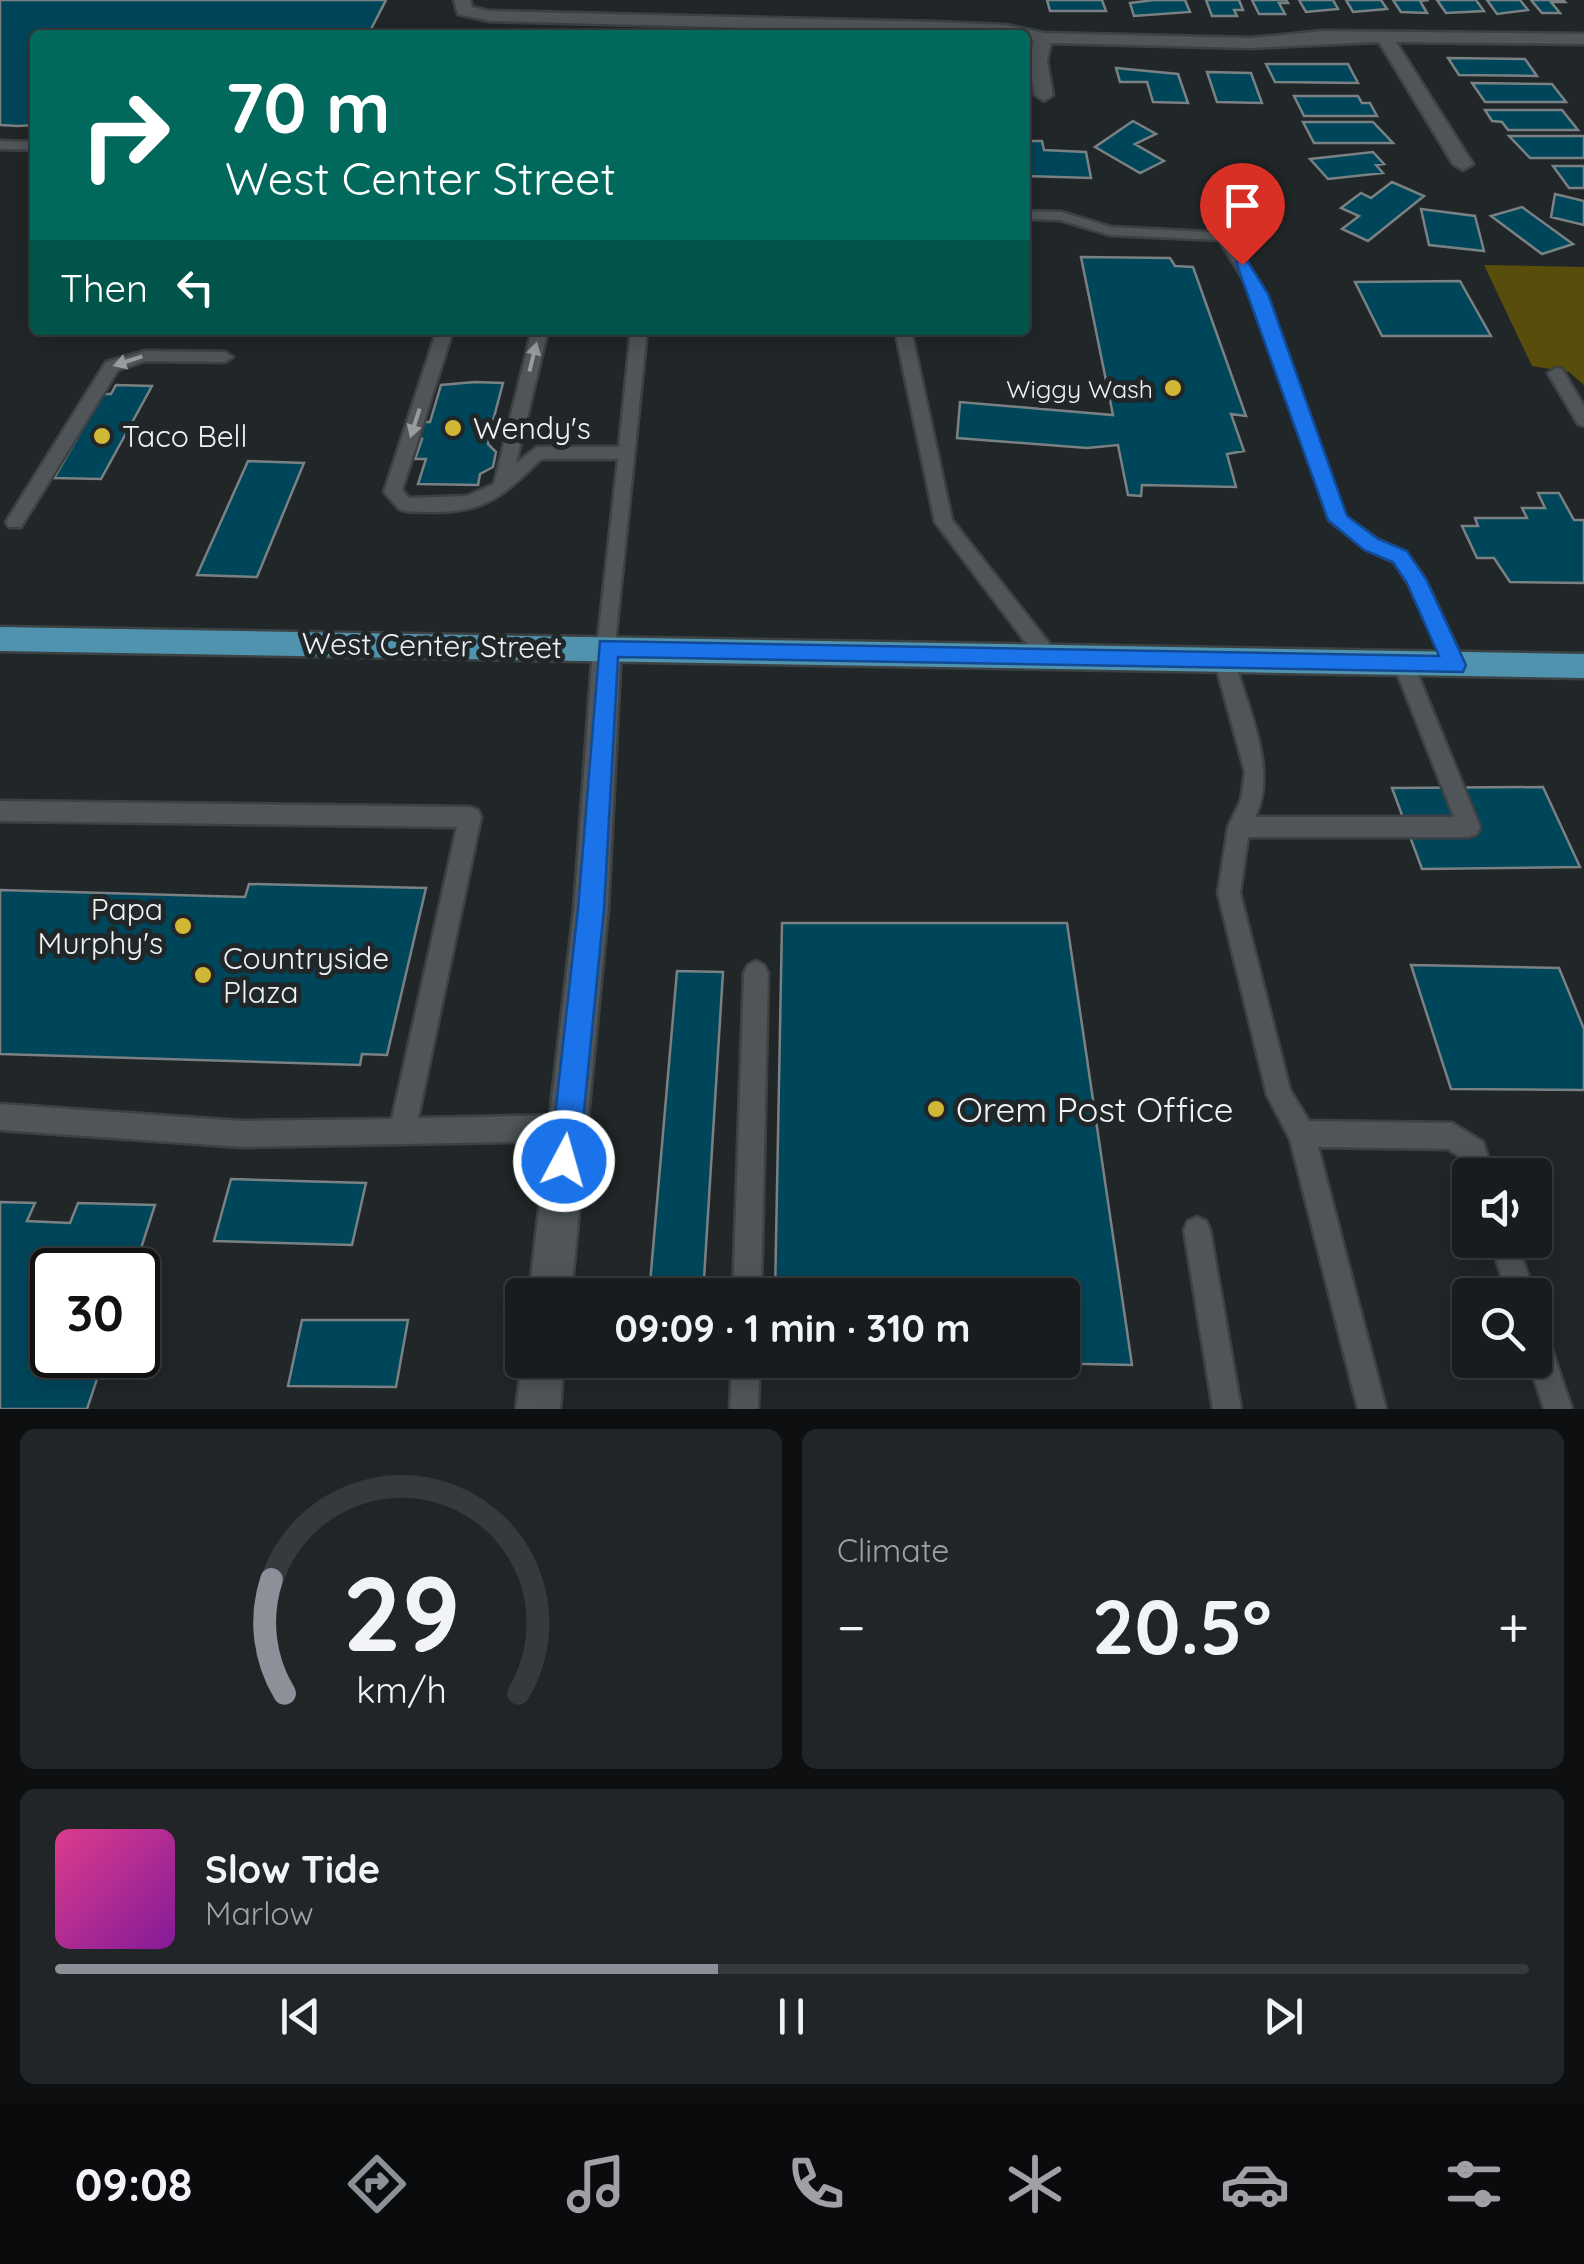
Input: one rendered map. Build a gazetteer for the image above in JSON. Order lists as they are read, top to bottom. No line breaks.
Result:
{"streets":{"main road":["West Center Street"]},"places":["Wiggy Wash","Wendy's","Taco Bell","Papa Murphy's","Countryside Plaza","Orem Post Office"],"page":{"turn":["70 m","West Center Street"],"then":"Then","limit":"30","trip":"09:09 · 1 min · 310 m","tile":"Climate","heat":["−","20.5°","+"],"song":["Slow Tide","Marlow"],"tabs":"09:08","gauge":["29","km/h"]}}
